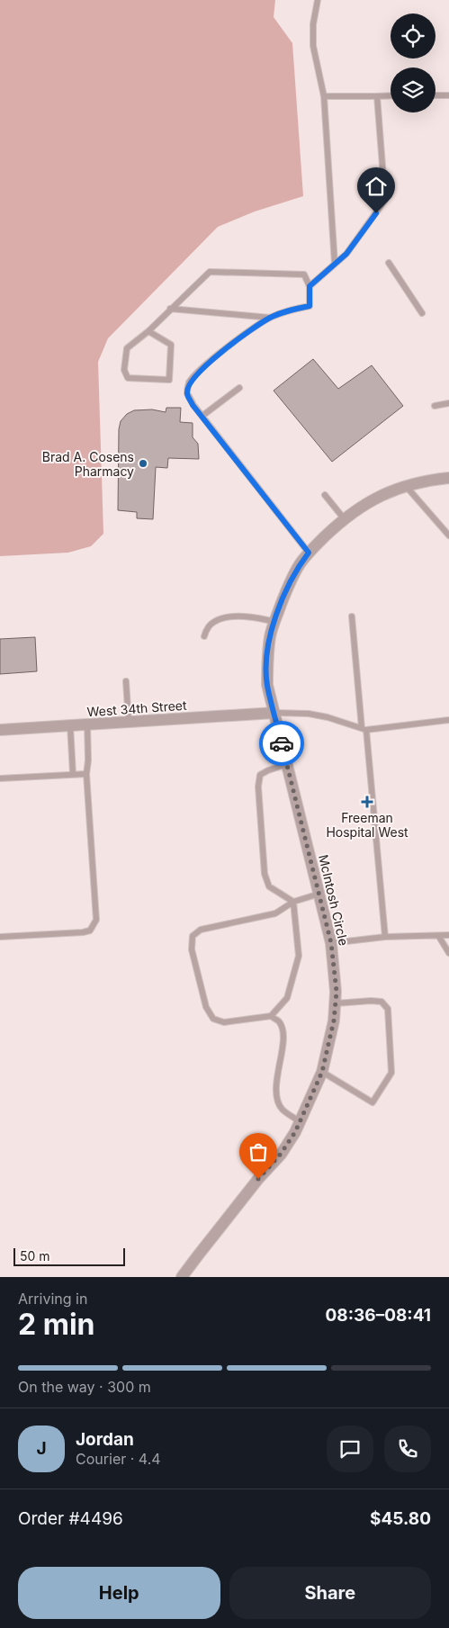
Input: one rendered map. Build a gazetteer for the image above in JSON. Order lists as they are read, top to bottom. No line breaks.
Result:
{"streets":{"street":["West 34th Street","McIntosh Circle"]},"crossings":[["West 34th Street","McIntosh Circle"]],"places":{"other":["Brad A. Cosens Pharmacy"],"health":["Freeman Hospital West"]},"scale_bar":"50 m","page":{"scale":"50 m","heading":["2 min","Arriving in","08:36–08:41"],"panel":["Jordan","Courier · 4.4","Order #4496","$45.80"],"bar":"On the way · 300 m","round":"J","buttons":["Help","Share"]}}
